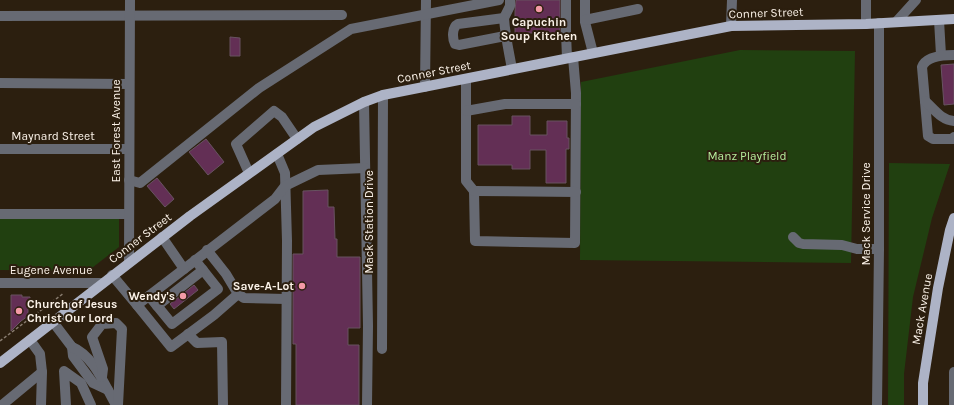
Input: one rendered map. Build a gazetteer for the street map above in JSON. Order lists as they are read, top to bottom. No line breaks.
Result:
{"streets":{"main road":["Conner Street","Mack Avenue"],"street":["East Forest Avenue","Maynard Street","Mack Service Drive","Mack Station Drive","Eugene Avenue"]},"crossings":[["Conner Street","East Forest Avenue"],["Conner Street","Mack Service Drive"],["Conner Street","Mack Station Drive"],["Conner Street","Eugene Avenue"],["East Forest Avenue","Maynard Street"]],"parks":["Manz Playfield"],"places":["Capuchin Soup Kitchen","Save-A-Lot","Wendy's","Church of Jesus Christ Our Lord"]}
